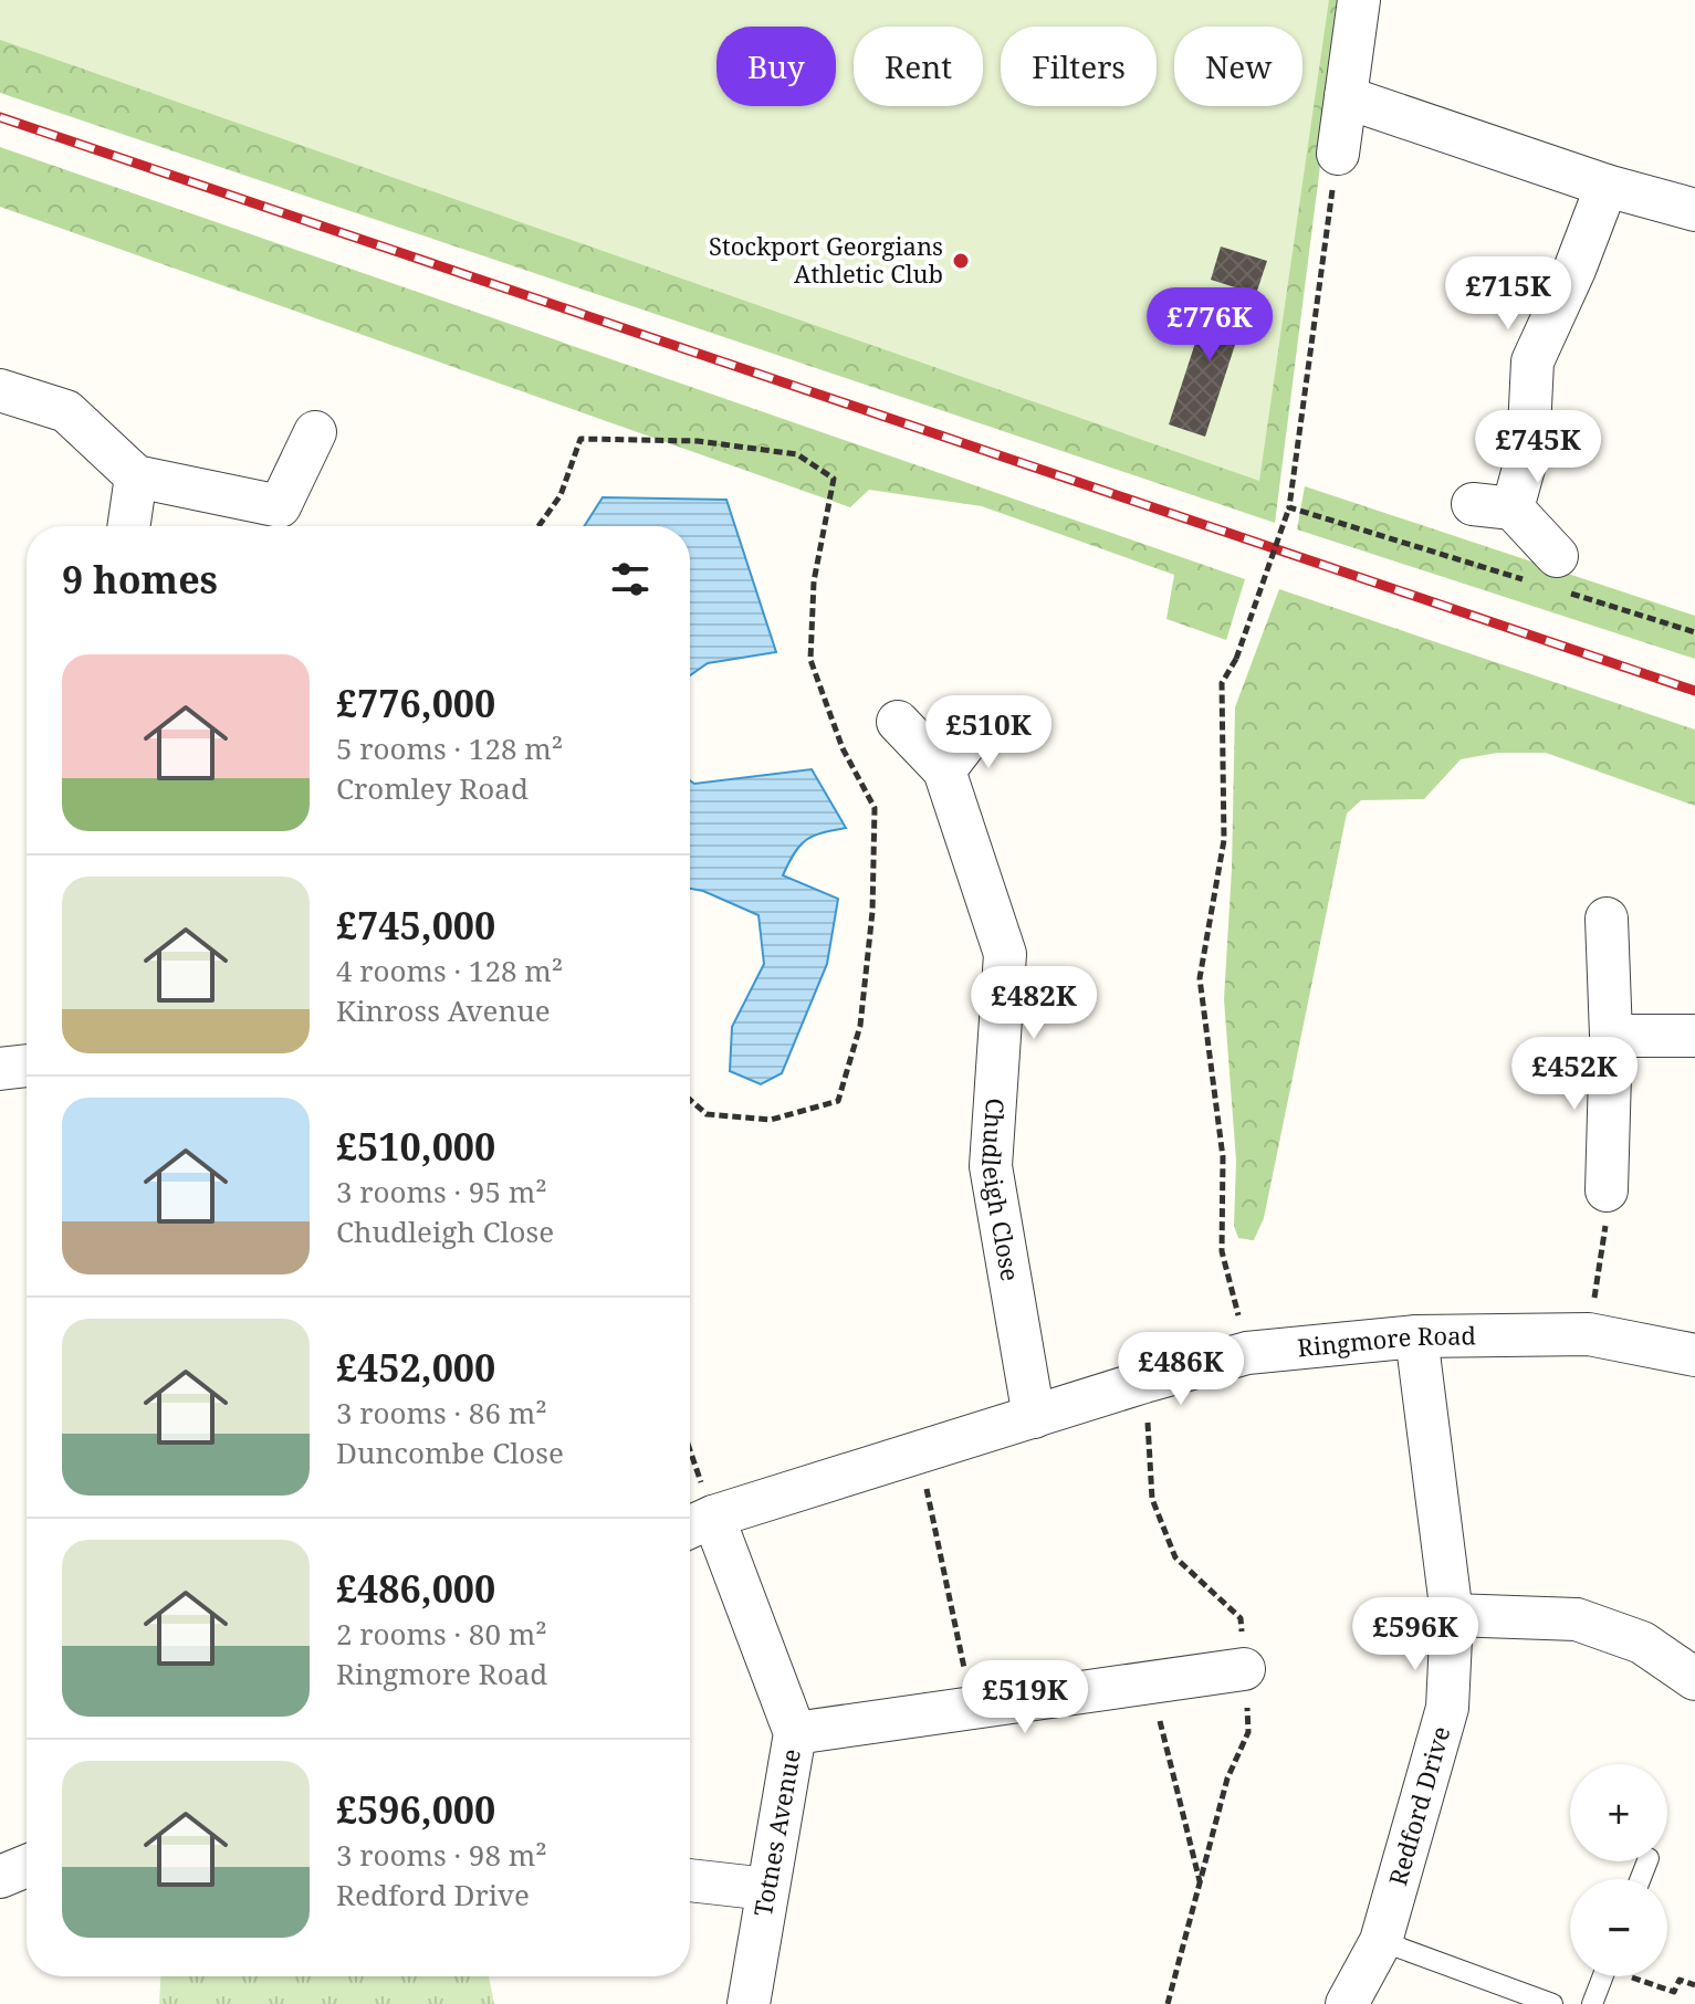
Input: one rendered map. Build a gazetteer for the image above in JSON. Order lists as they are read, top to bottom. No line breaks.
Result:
{"streets":{"street":["Chudleigh Close","Ringmore Road","Redford Drive","Totnes Avenue"]},"crossings":[["Chudleigh Close","Ringmore Road"],["Ringmore Road","Redford Drive"],["Ringmore Road","Totnes Avenue"]],"places":["Stockport Georgians Athletic Club"],"page":{"chip":["Buy","Rent","Filters","New"],"price":["£715K","£776K","£745K","£510K","£482K","£452K","£486K","£596K","£519K"],"heading":"9 homes","list":[{"name":"£776,000","note":"5 rooms · 128 m² · Cromley Road"},{"name":"£745,000","note":"4 rooms · 128 m² · Kinross Avenue"},{"name":"£510,000","note":"3 rooms · 95 m² · Chudleigh Close"},{"name":"£452,000","note":"3 rooms · 86 m² · Duncombe Close"},{"name":"£486,000","note":"2 rooms · 80 m² · Ringmore Road"},{"name":"£596,000","note":"3 rooms · 98 m² · Redford Drive"}],"map_buttons":["+","−"]}}
